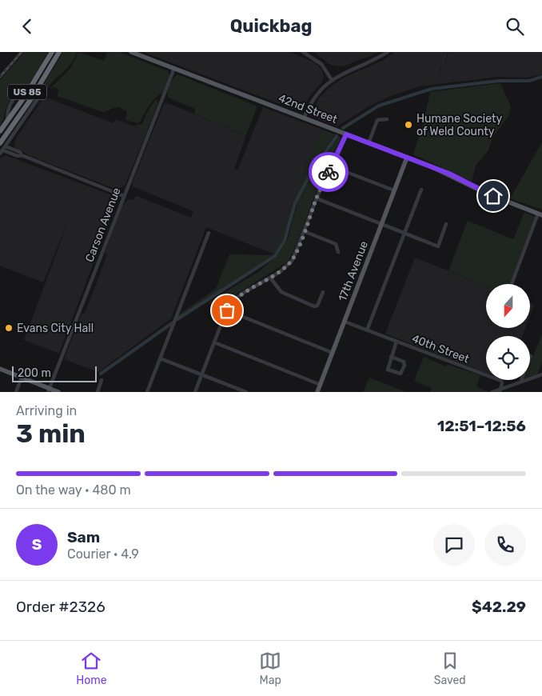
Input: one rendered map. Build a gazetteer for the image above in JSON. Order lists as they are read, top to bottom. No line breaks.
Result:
{"streets":{"highway":["US 85"],"main road":["42nd Street","17th Avenue"],"street":["Carson Avenue","40th Street"]},"crossings":[["42nd Street","Carson Avenue"],["42nd Street","17th Avenue"],["17th Avenue","40th Street"]],"places":["Humane Society of Weld County","Evans City Hall"],"scale_bar":"200 m","north":"bottom","page":{"header":"Quickbag","scale":"200 m","heading":["3 min","Arriving in","12:51–12:56"],"panel":["Sam","Courier · 4.9","Order #2326","$42.29"],"bar":"On the way · 480 m","round":"S","tabs":["Home","Map","Saved"]}}
